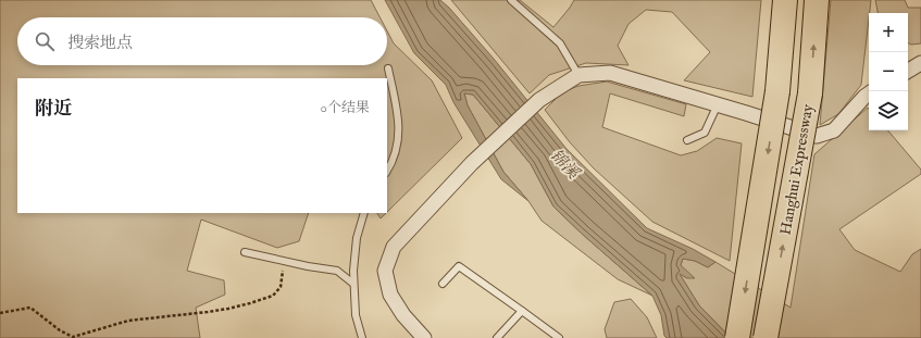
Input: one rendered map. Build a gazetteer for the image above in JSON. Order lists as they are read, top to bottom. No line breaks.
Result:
{"streets":{"highway":["Hanghui Expressway"]},"water":["锦溪"],"page":{"map_buttons":["+","−"],"search":"搜索地点","heading":["附近","0个结果"]}}
